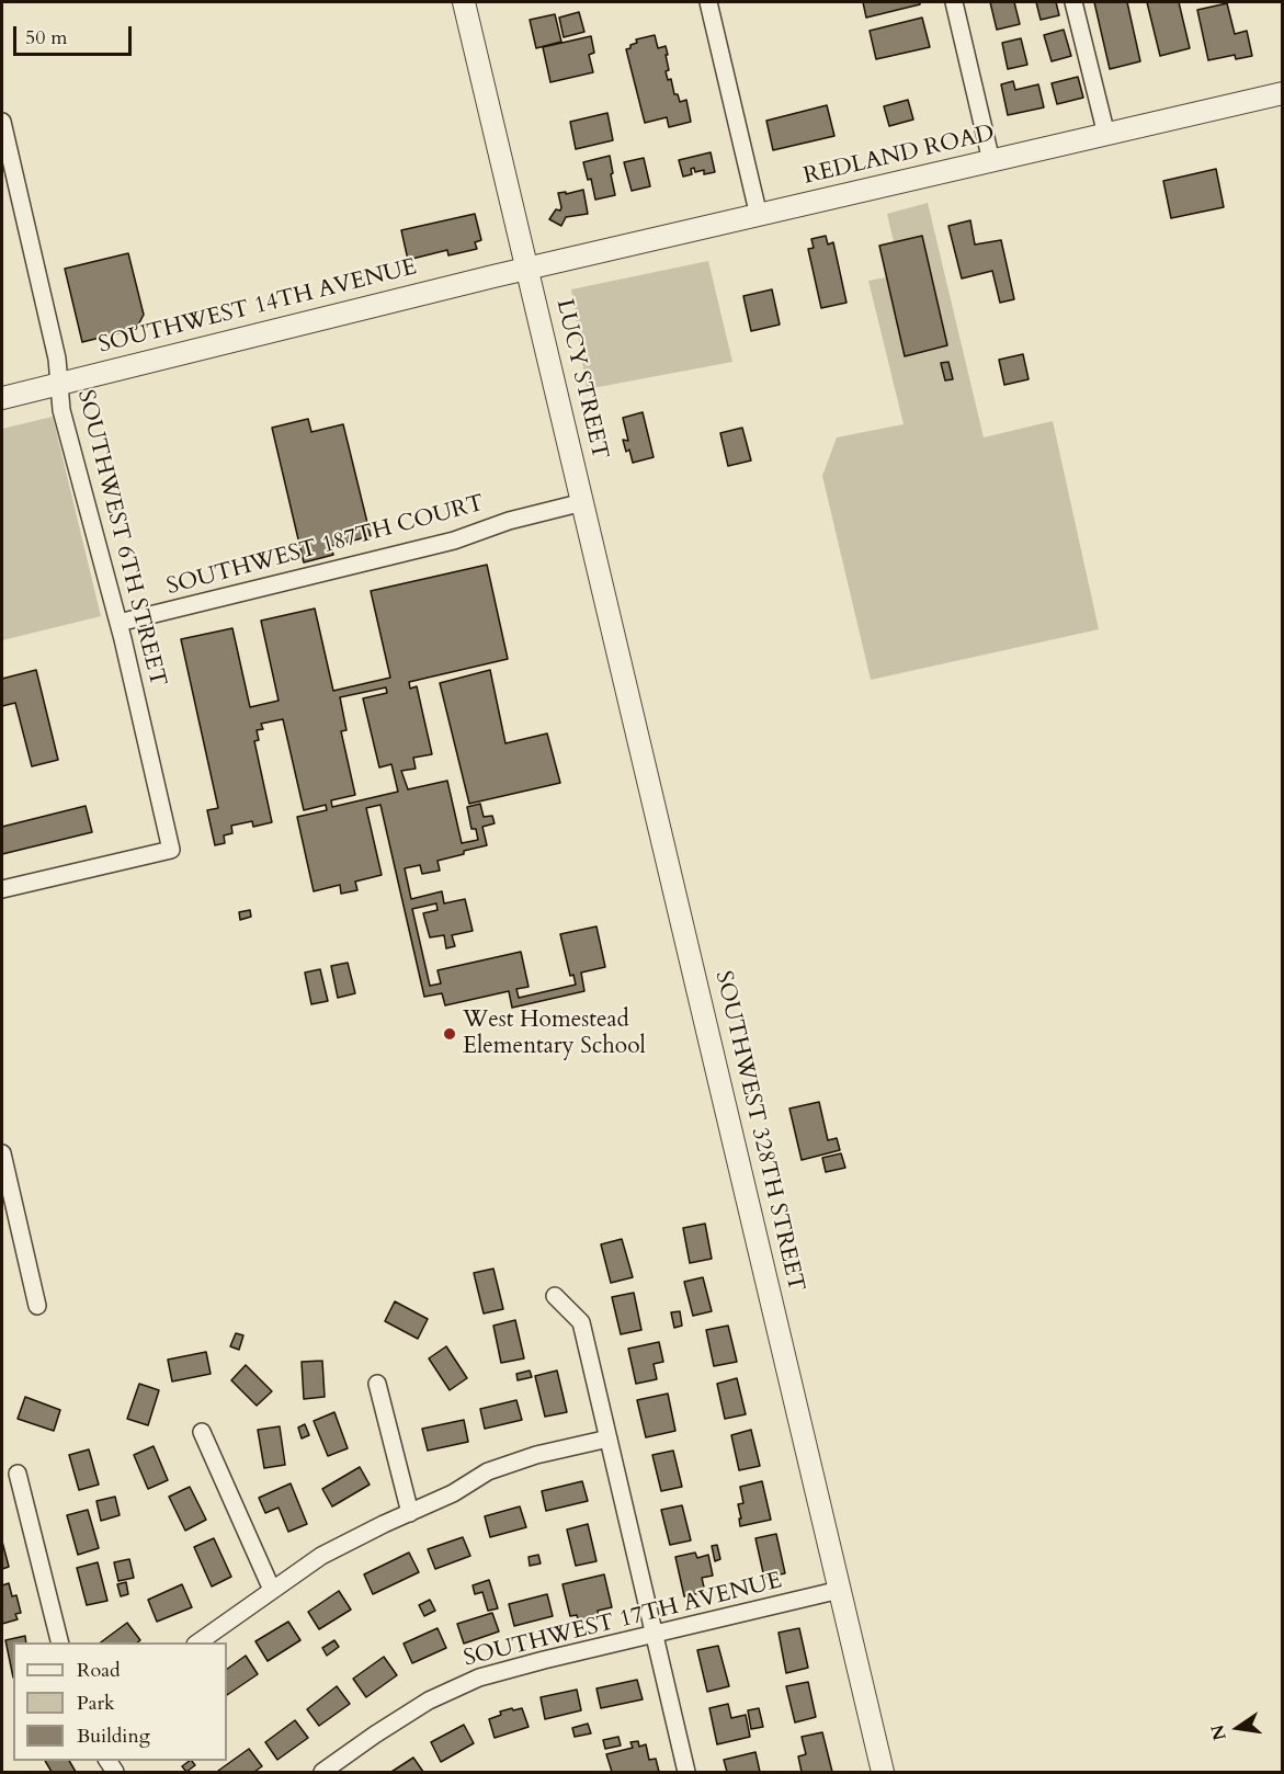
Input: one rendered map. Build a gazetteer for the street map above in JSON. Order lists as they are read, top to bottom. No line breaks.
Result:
{"streets":{"street":["REDLAND ROAD","SOUTHWEST 14TH AVENUE","LUCY STREET","SOUTHWEST 6TH STREET","SOUTHWEST 187TH COURT","SOUTHWEST 328TH STREET","SOUTHWEST 17TH AVENUE"]},"crossings":[["REDLAND ROAD","SOUTHWEST 14TH AVENUE"],["REDLAND ROAD","LUCY STREET"],["SOUTHWEST 14TH AVENUE","LUCY STREET"],["SOUTHWEST 14TH AVENUE","SOUTHWEST 6TH STREET"],["LUCY STREET","SOUTHWEST 187TH COURT"],["LUCY STREET","SOUTHWEST 328TH STREET"],["SOUTHWEST 6TH STREET","SOUTHWEST 187TH COURT"],["SOUTHWEST 187TH COURT","SOUTHWEST 328TH STREET"],["SOUTHWEST 328TH STREET","SOUTHWEST 17TH AVENUE"]],"places":["West Homestead Elementary School"],"legend":["Road","Park","Building"],"scale_bar":"50 m","north":"left"}
